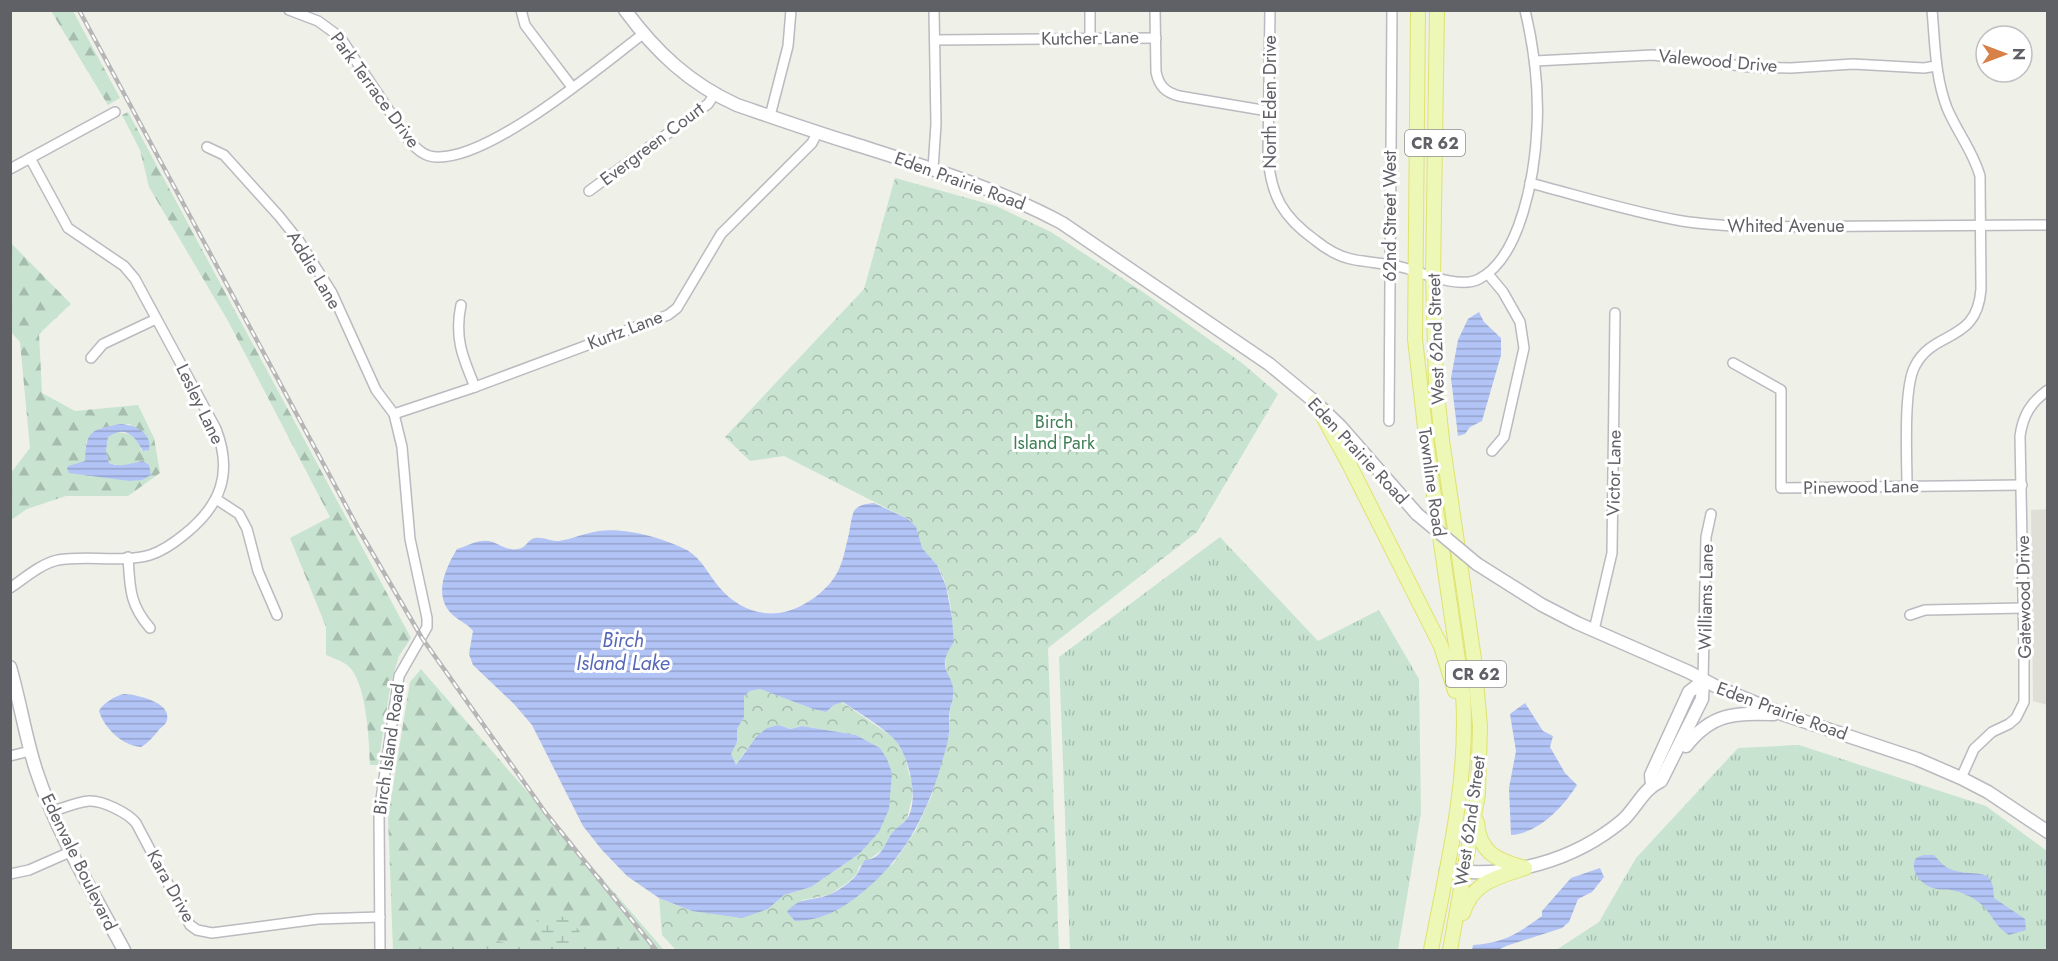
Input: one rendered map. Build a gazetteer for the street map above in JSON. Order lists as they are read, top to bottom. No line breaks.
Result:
{"streets":{"main road":["CR 62","Eden Prairie Road","West 62nd Street","Townline Road","Edenvale Boulevard"],"street":["Kutcher Lane","Valewood Drive","Park Terrace Drive","North Eden Drive","Evergreen Court","62nd Street West","Whited Avenue","Addie Lane","Kurtz Lane","Lesley Lane","Victor Lane","Pinewood Lane","Williams Lane","Gatewood Drive","Birch Island Road","Kara Drive"]},"crossings":[["Kutcher Lane","North Eden Drive"],["Park Terrace Drive","Eden Prairie Road"],["North Eden Drive","62nd Street West"],["North Eden Drive","West 62nd Street"],["North Eden Drive","Townline Road"],["Evergreen Court","Eden Prairie Road"],["Eden Prairie Road","Kurtz Lane"],["Eden Prairie Road","Victor Lane"],["Eden Prairie Road","Williams Lane"],["Eden Prairie Road","Gatewood Drive"],["Addie Lane","Kurtz Lane"],["Addie Lane","Birch Island Road"],["Kurtz Lane","Birch Island Road"],["Pinewood Lane","Gatewood Drive"],["Birch Island Road","Kara Drive"],["Edenvale Boulevard","Kara Drive"]],"water":["Birch Island Lake"],"parks":["Birch Island Park"],"north":"right"}
